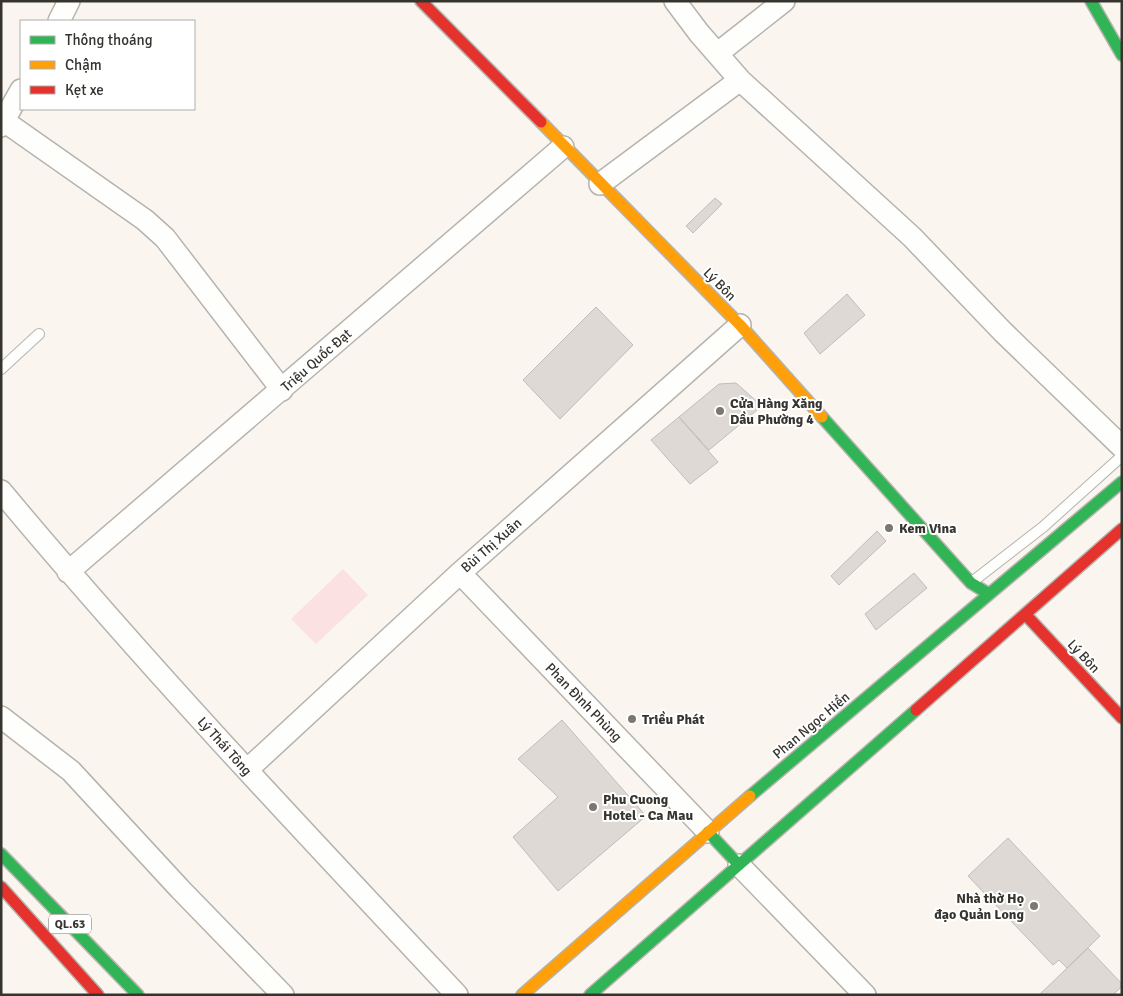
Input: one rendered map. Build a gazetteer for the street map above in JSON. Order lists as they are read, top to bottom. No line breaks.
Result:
{"streets":{"main road":["Lý Bôn","Phan Ngọc Hiển","QL.63"],"street":["Triệu Quốc Đạt","Bùi Thị Xuân","Phan Đình Phùng","Lý Thái Tông"]},"crossings":[["Lý Bôn","Triệu Quốc Đạt"],["Lý Bôn","Bùi Thị Xuân"],["Lý Bôn","Phan Ngọc Hiển"],["Triệu Quốc Đạt","Lý Thái Tông"],["Bùi Thị Xuân","Phan Đình Phùng"],["Bùi Thị Xuân","Lý Thái Tông"],["Phan Đình Phùng","Phan Ngọc Hiển"]],"places":["Cửa Hàng Xăng Dầu Phường 4","Kem Vina","Triều Phát","Phu Cuong Hotel - Ca Mau","Nhà thờ Họ đạo Quản Long"],"legend":["Thông thoáng","Chậm","Kẹt xe"]}
